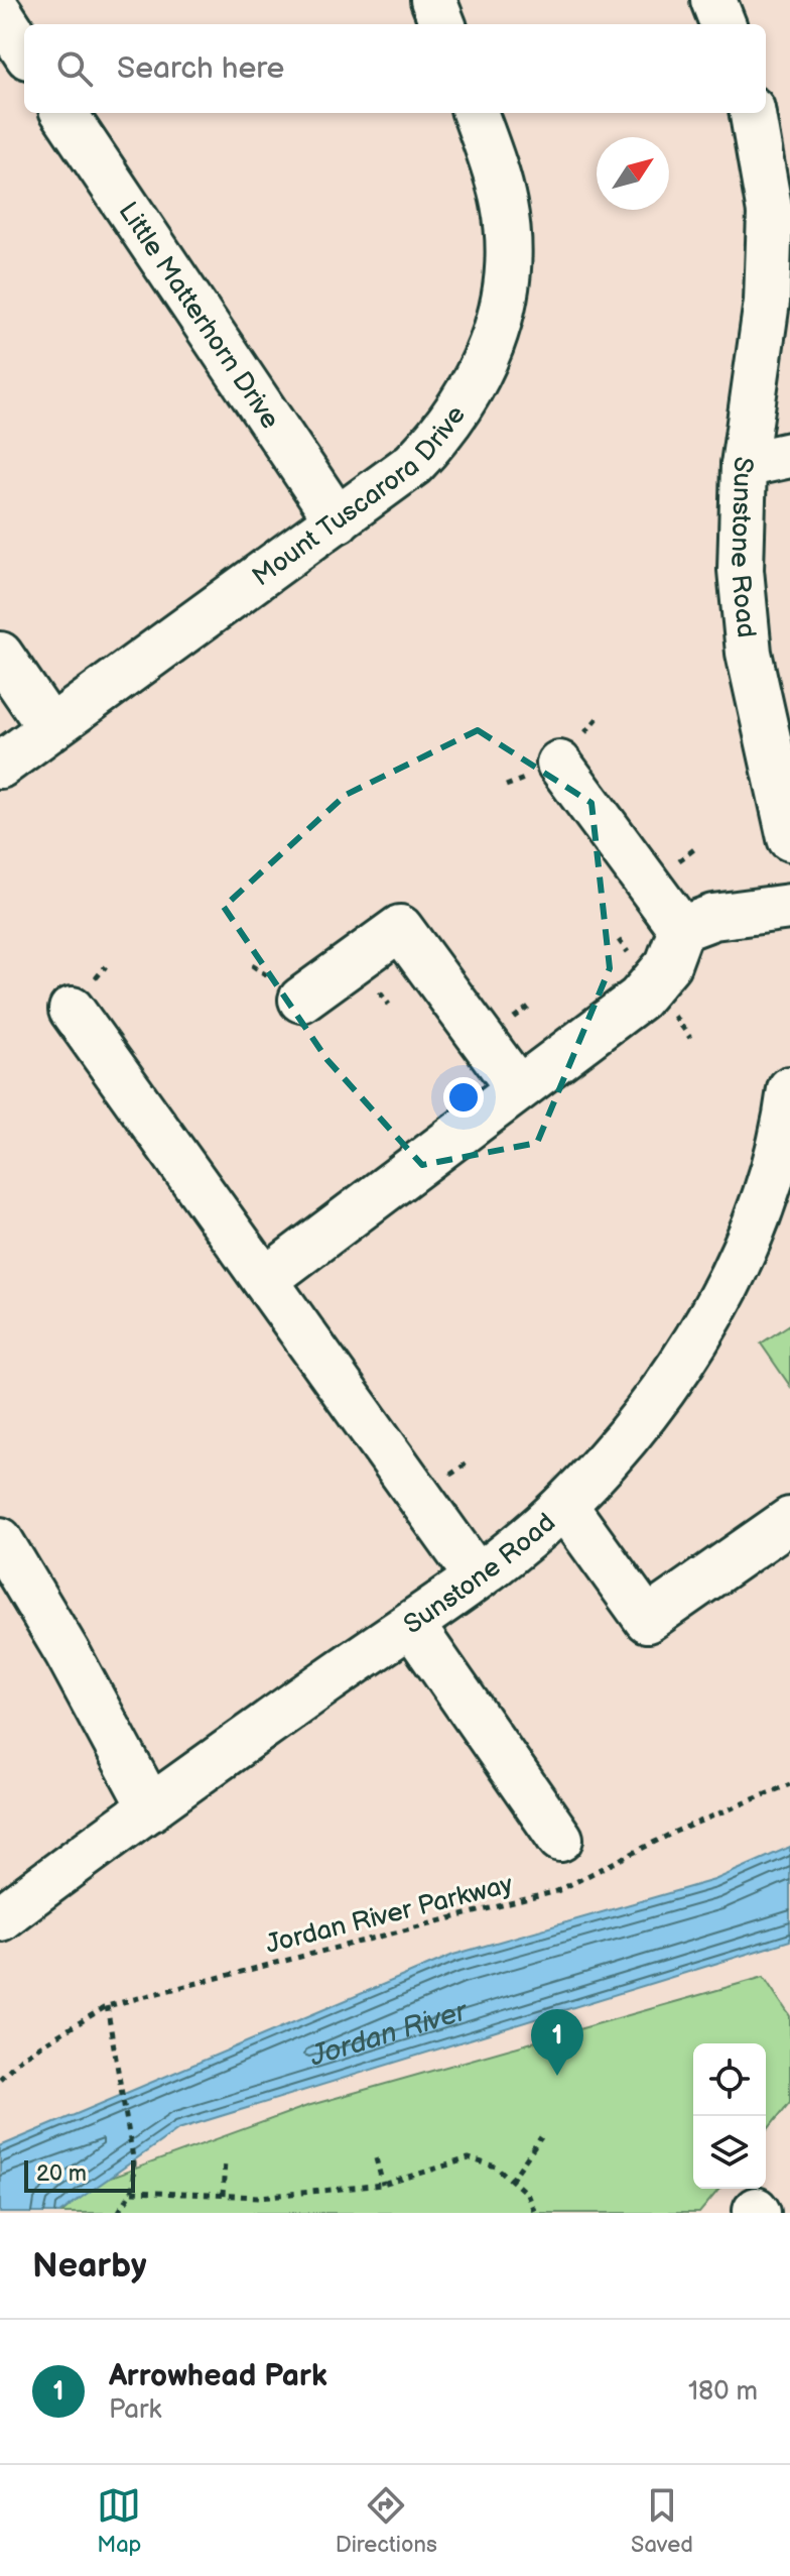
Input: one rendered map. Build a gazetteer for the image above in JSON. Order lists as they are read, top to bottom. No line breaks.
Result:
{"streets":{"street":["Little Matterhorn Drive","Mount Tuscarora Drive","Sunstone Road"],"path":["Jordan River Parkway"]},"crossings":[["Little Matterhorn Drive","Mount Tuscarora Drive"]],"water":["Jordan River"],"scale_bar":"20 m","north":"top right","page":{"search":"Search here","pins":"1","scale":"20 m","heading":"Nearby","list":[{"mark":"1","name":"Arrowhead Park","note":"Park","value":"180 m"}],"nav":["Map","Directions","Saved"]}}
